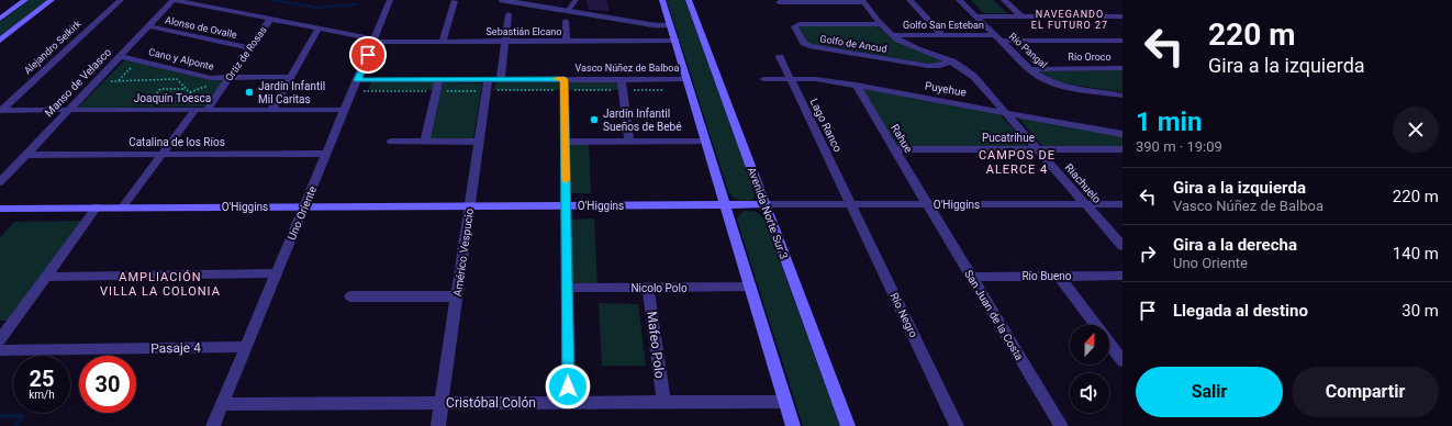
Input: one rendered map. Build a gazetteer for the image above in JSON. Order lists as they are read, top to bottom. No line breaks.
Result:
{"streets":{"street":["Golfo San Esteban","Alonso de Ovalle","Sebastián Elcano","Golfo de Ancud","Alejandro Selkirk","Río Pangal","Ortiz de Rosas","Río Oroco","Cano y Alponte","Vasco Núñez de Balboa","Manso de Velasco","Puyehue","Joaquín Toesca","Lago Ranco","Pucatrihue","Rahue","Catalina de los Ríos","Riachuelo","O'Higgins","Uno Oriente","Avenida Norte Sur 3","Américo Vespucio","Río Bueno","Nicolo Polo","Río Negro","San Juan de la Costa","Mafeo Polo","Pasaje 4","Cristóbal Colón"]},"crossings":[["Golfo San Esteban","Río Pangal"],["Golfo San Esteban","Riachuelo"],["Alonso de Ovalle","Ortiz de Rosas"],["Alonso de Ovalle","Manso de Velasco"],["Sebastián Elcano","Ortiz de Rosas"],["Sebastián Elcano","Manso de Velasco"],["Sebastián Elcano","Uno Oriente"],["Golfo de Ancud","Riachuelo"],["Alejandro Selkirk","Joaquín Toesca"],["Río Pangal","Río Oroco"],["Ortiz de Rosas","Cano y Alponte"],["Ortiz de Rosas","Joaquín Toesca"],["Cano y Alponte","Manso de Velasco"],["Vasco Núñez de Balboa","Uno Oriente"],["Vasco Núñez de Balboa","Américo Vespucio"],["Manso de Velasco","Joaquín Toesca"],["Manso de Velasco","Catalina de los Ríos"],["Puyehue","Lago Ranco"],["Puyehue","Rahue"],["Puyehue","Riachuelo"],["Joaquín Toesca","Uno Oriente"],["Lago Ranco","O'Higgins"],["Lago Ranco","Río Negro"],["Pucatrihue","Rahue"],["Pucatrihue","Riachuelo"],["Rahue","O'Higgins"],["Rahue","San Juan de la Costa"],["Catalina de los Ríos","Uno Oriente"],["Riachuelo","O'Higgins"],["O'Higgins","Uno Oriente"],["O'Higgins","Avenida Norte Sur 3"],["O'Higgins","Américo Vespucio"],["O'Higgins","Río Negro"],["O'Higgins","San Juan de la Costa"],["Uno Oriente","Pasaje 4"],["Uno Oriente","Cristóbal Colón"],["Américo Vespucio","Cristóbal Colón"],["Río Bueno","San Juan de la Costa"],["Nicolo Polo","Mafeo Polo"],["Mafeo Polo","Cristóbal Colón"]],"districts":["NAVEGANDO EL FUTURO 27","CAMPOS DE ALERCE 4","AMPLIACIÓN VILLA LA COLONIA"],"places":["Jardín Infantil Mil Caritas","Jardín Infantil Sueños de Bebé"],"north":"top","page":{"turn":["220 m","Gira a la izquierda"],"heading":["1 min","390 m · 19:09"],"list":[{"name":"Gira a la izquierda","note":"Vasco Núñez de Balboa","value":"220 m"},{"name":"Gira a la derecha","note":"Uno Oriente","value":"140 m"},{"name":"Llegada al destino","value":"30 m"}],"speed":"25 km/h","limit":"30","buttons":["Salir","Compartir"]}}
